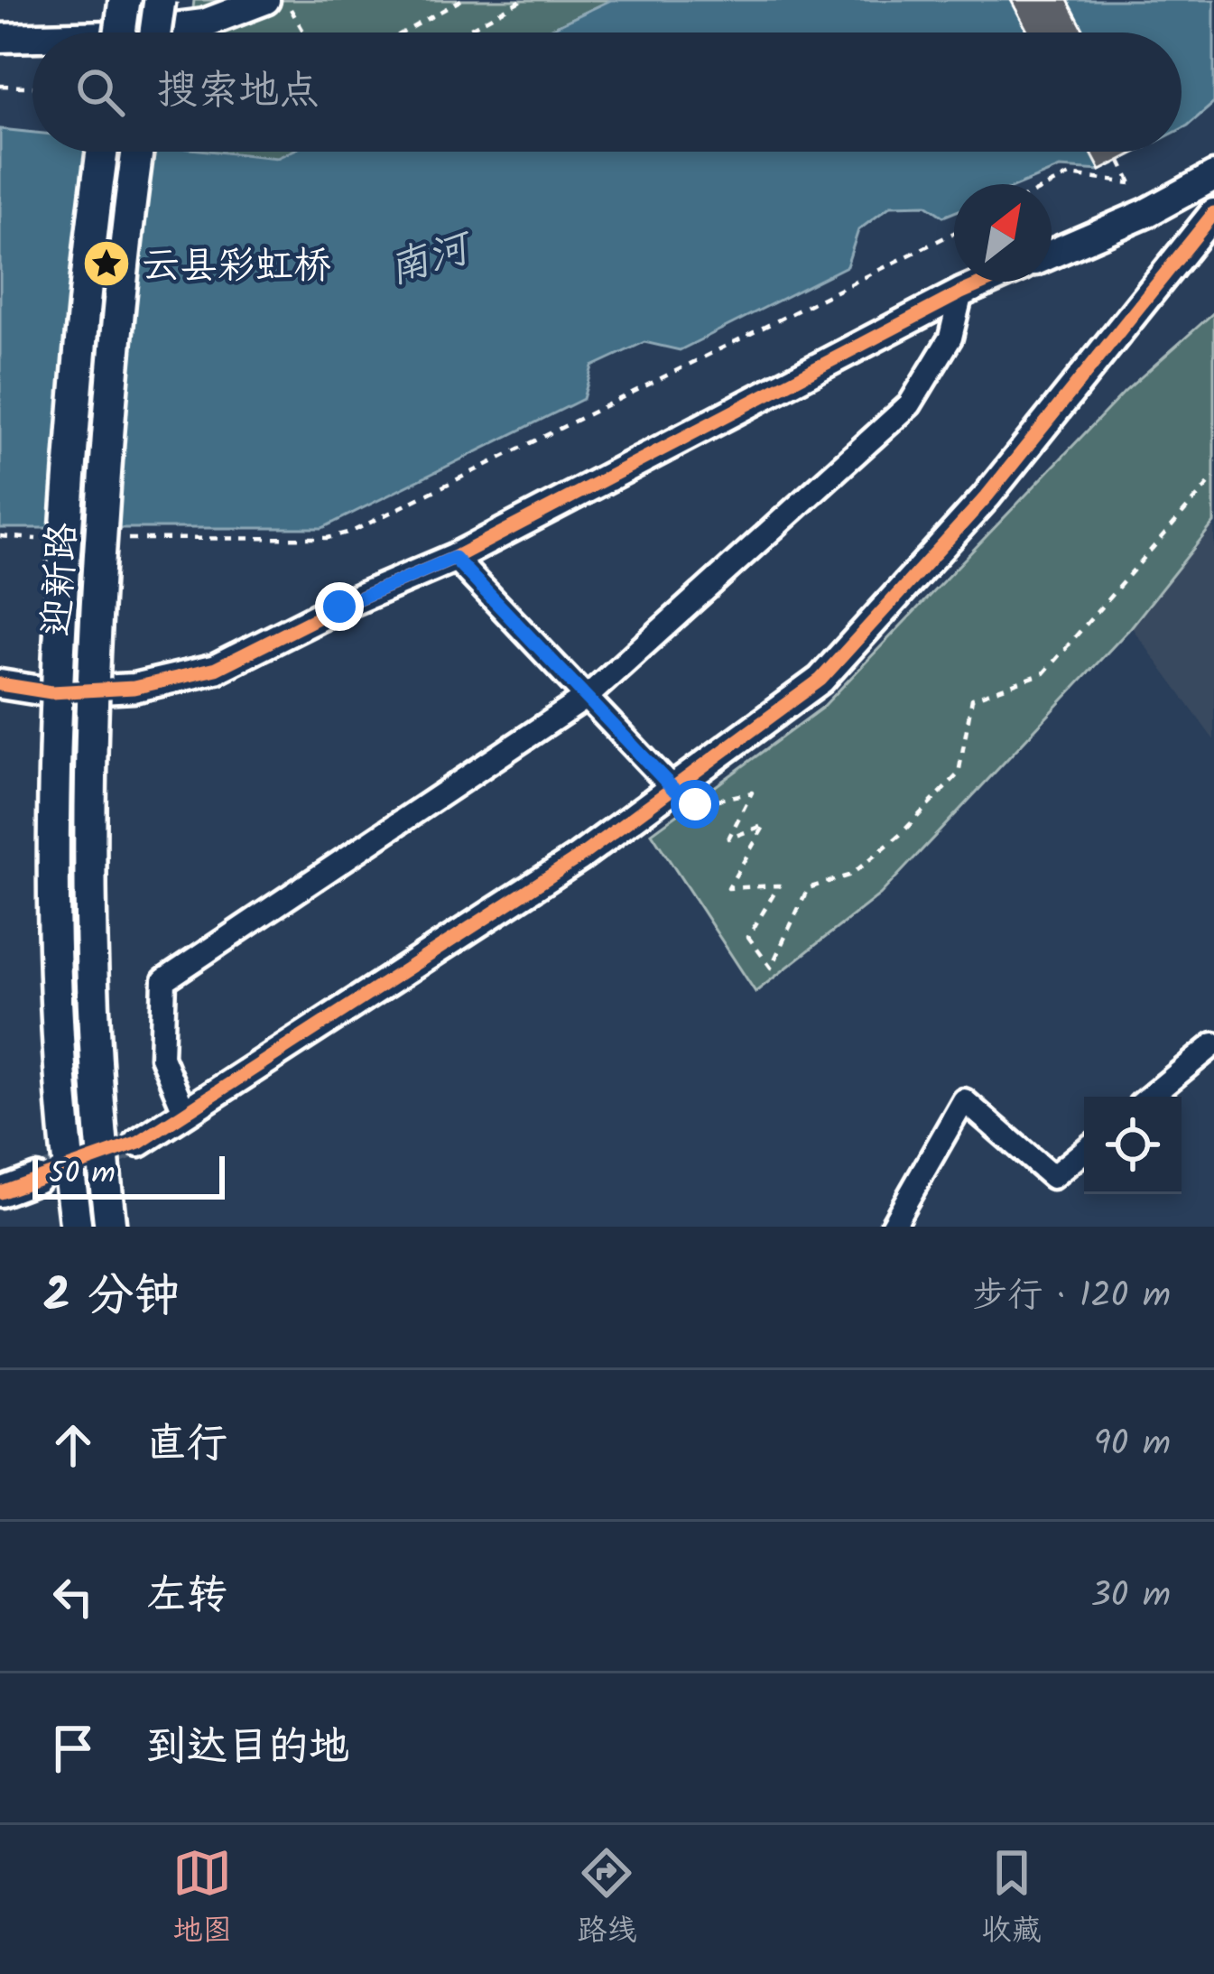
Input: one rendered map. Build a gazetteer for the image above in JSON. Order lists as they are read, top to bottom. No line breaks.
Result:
{"streets":{"main road":["迎新路"]},"water":["南河"],"places":{"place":["云县彩虹桥"]},"scale_bar":"50 m","north":"top right","page":{"search":"搜索地点","scale":"50 m","heading":["2 分钟","步行 · 120 m"],"list":[["直行","90 m"],["左转","30 m"],"到达目的地"],"nav":["地图","路线","收藏"]}}
